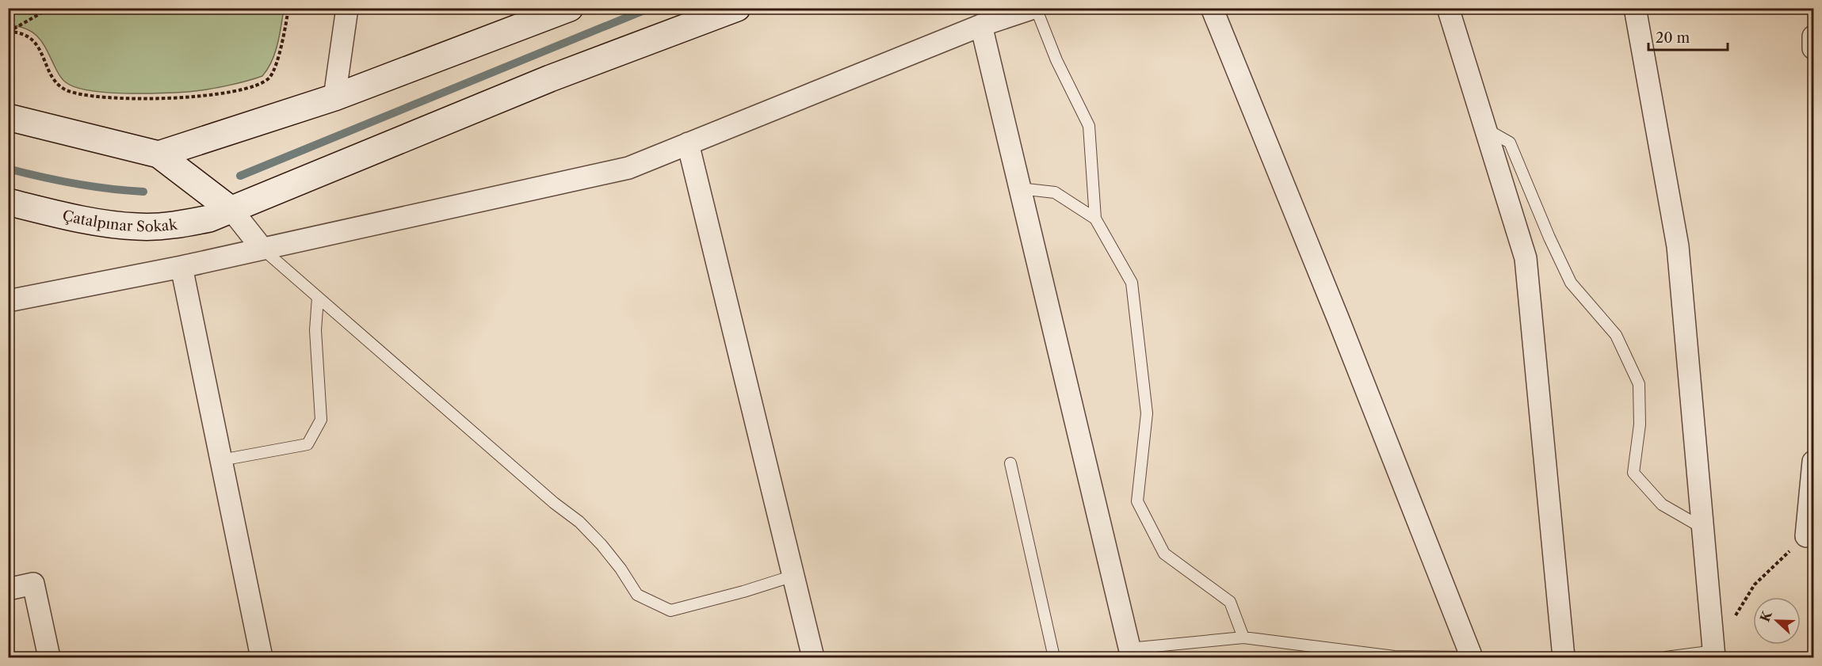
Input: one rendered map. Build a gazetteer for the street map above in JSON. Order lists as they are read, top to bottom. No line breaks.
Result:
{"streets":{"main road":["Çatalpınar Sokak"]},"scale_bar":"20 m","north":"left"}
